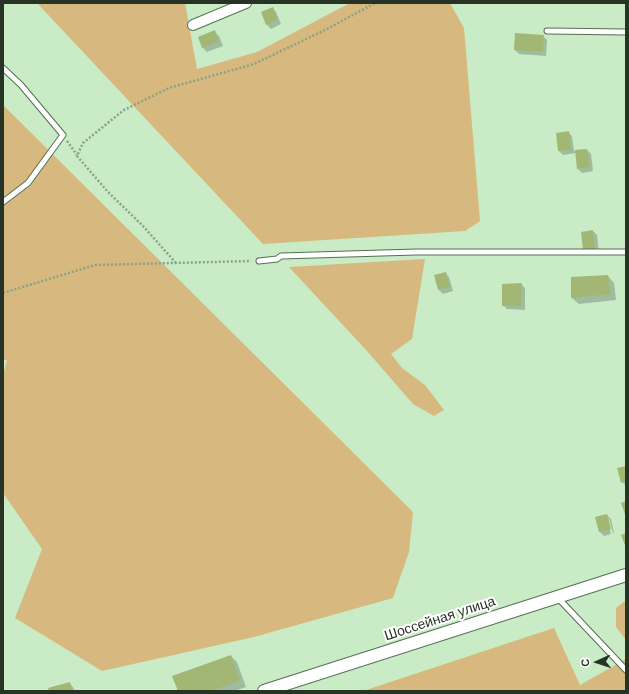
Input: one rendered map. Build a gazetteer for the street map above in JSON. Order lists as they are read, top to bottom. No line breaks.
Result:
{"streets":{"street":["Шоссейная улица"]},"north":"left"}
